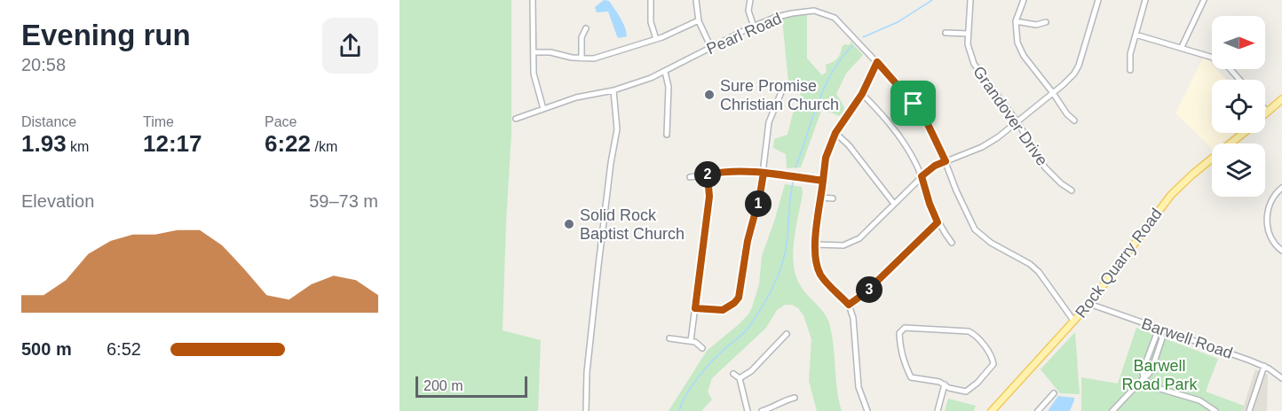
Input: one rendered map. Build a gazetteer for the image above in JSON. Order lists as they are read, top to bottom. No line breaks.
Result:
{"streets":{"main road":["Rock Quarry Road"],"street":["Pearl Road","Grandover Drive","Barwell Road"]},"crossings":[["Pearl Road","Rock Quarry Road"],["Rock Quarry Road","Barwell Road"]],"parks":["Barwell Road Park"],"places":["Sure Promise Christian Church","Solid Rock Baptist Church"],"scale_bar":"200 m","north":"right","page":{"heading":["Evening run","20:58"],"stats":[["Distance","1.93 km"],["Time","12:17"],["Pace","6:22 /km"]],"pins":["2","1","3"],"chart":["Elevation","59–73 m"],"list":[{"name":"500 m","note":"6:52"}],"scale":"200 m"}}
